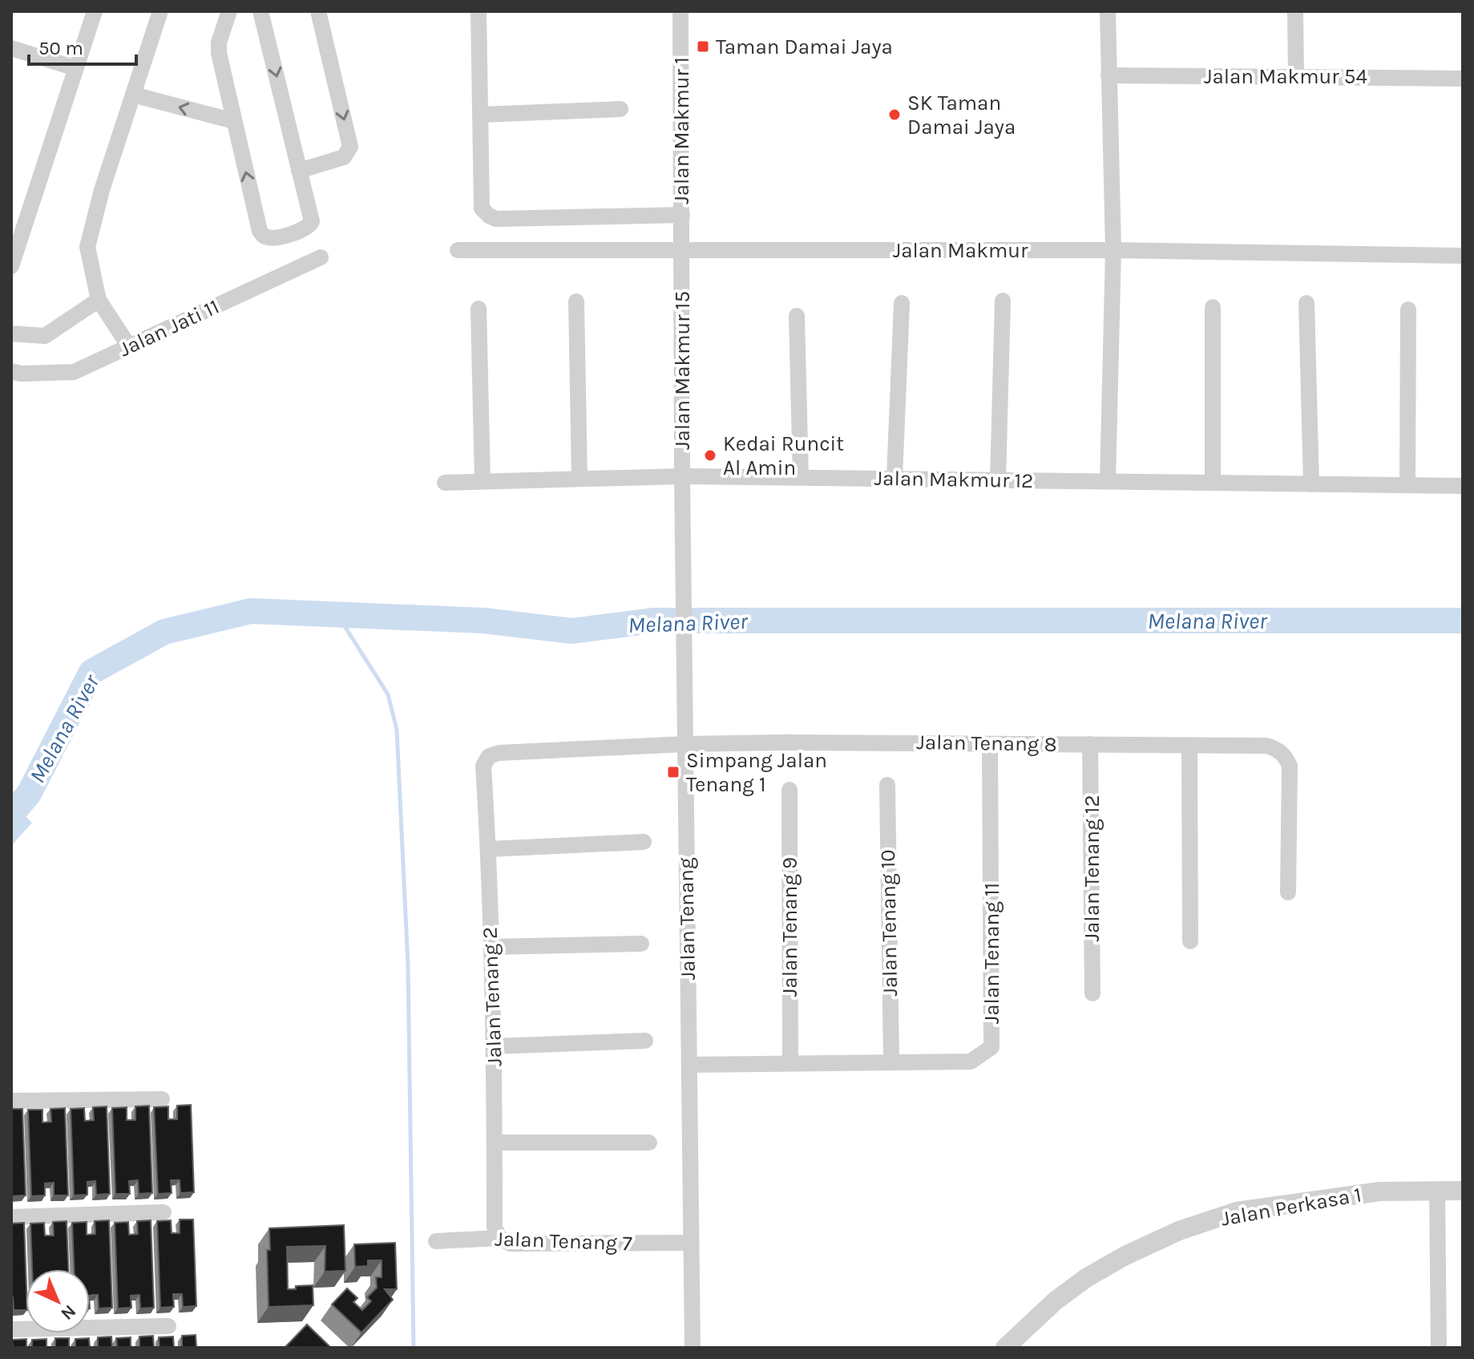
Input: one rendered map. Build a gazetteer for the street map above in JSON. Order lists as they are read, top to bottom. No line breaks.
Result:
{"streets":{"street":["Jalan Makmur 54","Jalan Makmur 1","Jalan Makmur","Jalan Jati 11","Jalan Makmur 15","Jalan Makmur 12","Jalan Tenang 8","Jalan Tenang 12","Jalan Tenang","Jalan Tenang 10","Jalan Tenang 9","Jalan Tenang 11","Jalan Tenang 2","Jalan Perkasa 1","Jalan Tenang 7"]},"crossings":[["Jalan Makmur 1","Jalan Makmur"],["Jalan Makmur 1","Jalan Makmur 15"],["Jalan Makmur","Jalan Makmur 15"],["Jalan Makmur 15","Jalan Makmur 12"],["Jalan Makmur 15","Jalan Tenang"],["Jalan Makmur 12","Jalan Tenang"],["Jalan Tenang 8","Jalan Tenang 12"],["Jalan Tenang 8","Jalan Tenang"],["Jalan Tenang 8","Jalan Tenang 11"],["Jalan Tenang 8","Jalan Tenang 2"],["Jalan Tenang","Jalan Tenang 11"],["Jalan Tenang","Jalan Tenang 7"],["Jalan Tenang 10","Jalan Tenang 11"],["Jalan Tenang 9","Jalan Tenang 11"],["Jalan Tenang 2","Jalan Tenang 7"]],"water":["Melana River"],"places":{"transit":["Taman Damai Jaya","Simpang Jalan Tenang 1"],"other":["SK Taman Damai Jaya","Kedai Runcit Al Amin"]},"scale_bar":"50 m","north":"bottom right"}
